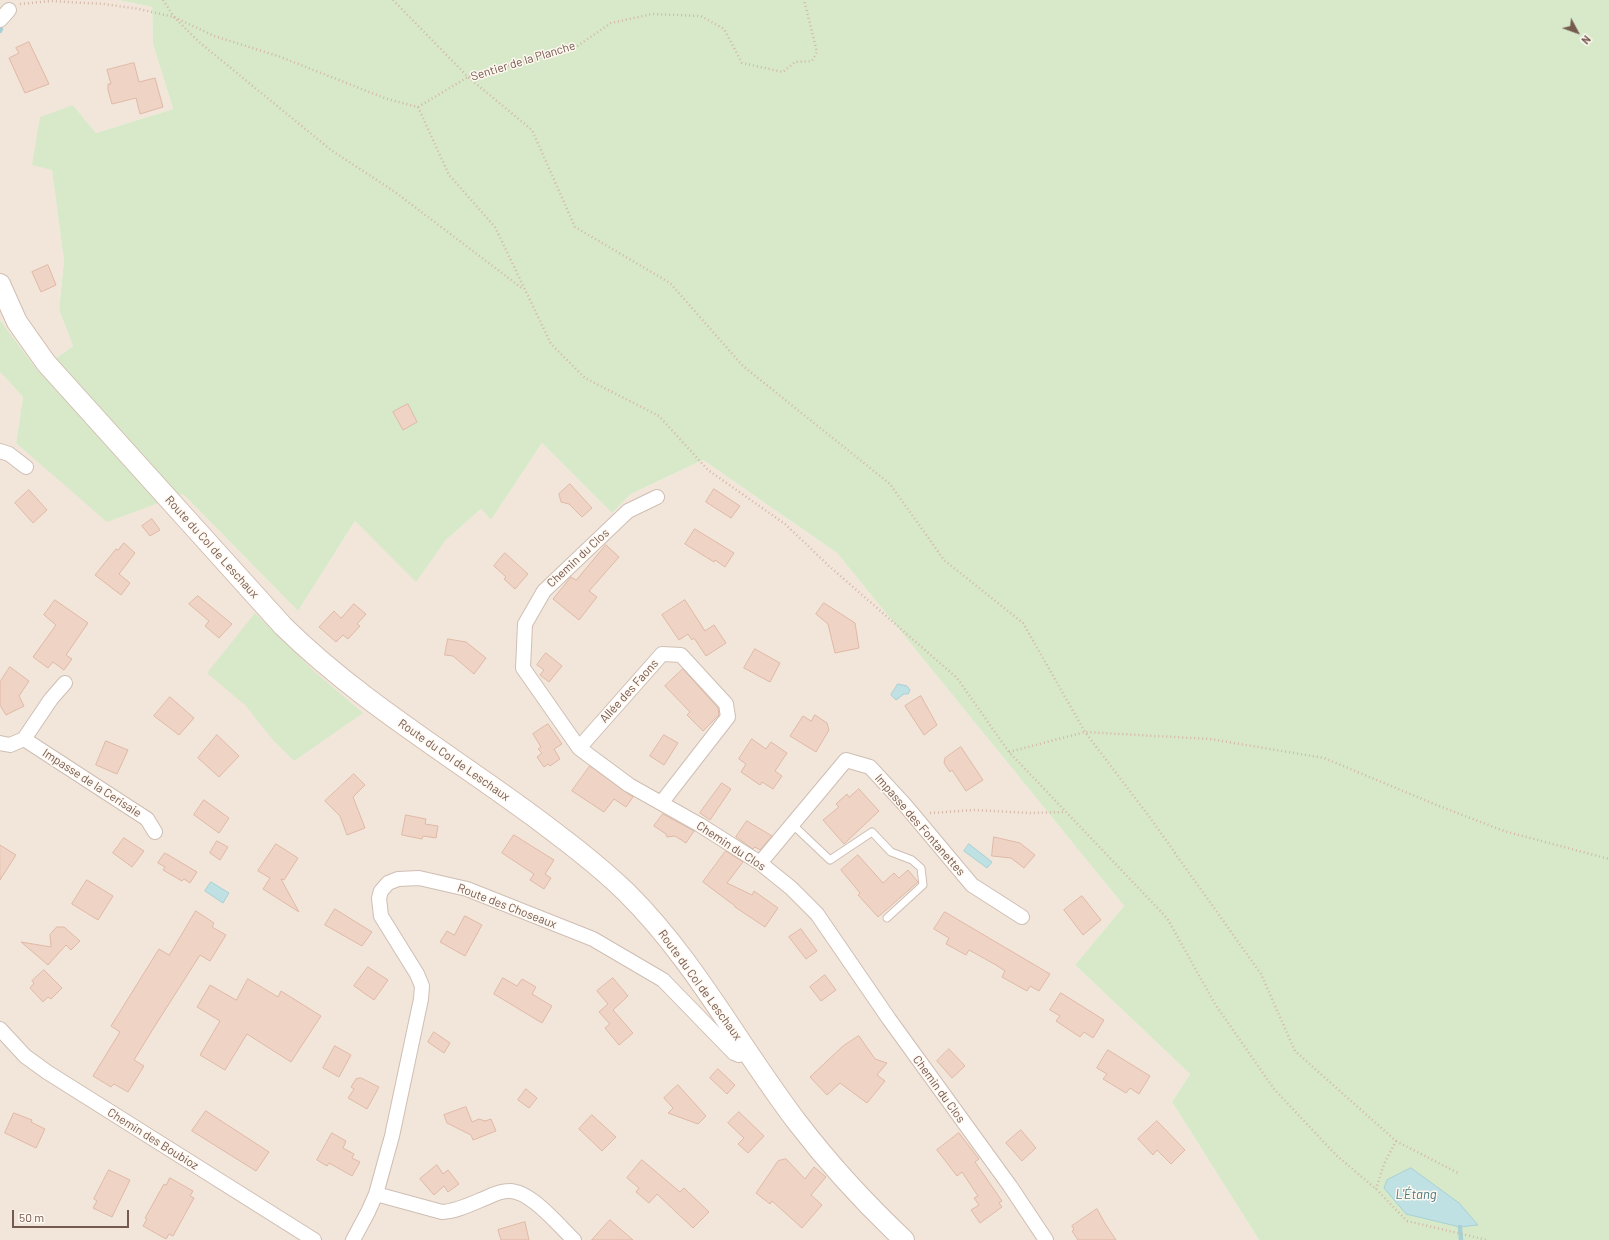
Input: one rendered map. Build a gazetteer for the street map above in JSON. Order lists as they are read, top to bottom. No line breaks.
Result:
{"streets":{"main road":["Route du Col de Leschaux"],"street":["Chemin du Clos","Allée des Faons","Impasse de la Cerisaie","Impasse des Fontanettes","Route des Choseaux","Chemin des Boubioz"],"path":["Sentier de la Planche"]},"crossings":[["Route du Col de Leschaux","Route des Choseaux"],["Chemin du Clos","Allée des Faons"],["Chemin du Clos","Impasse des Fontanettes"]],"water":["L'Étang"],"scale_bar":"50 m","north":"bottom right"}
